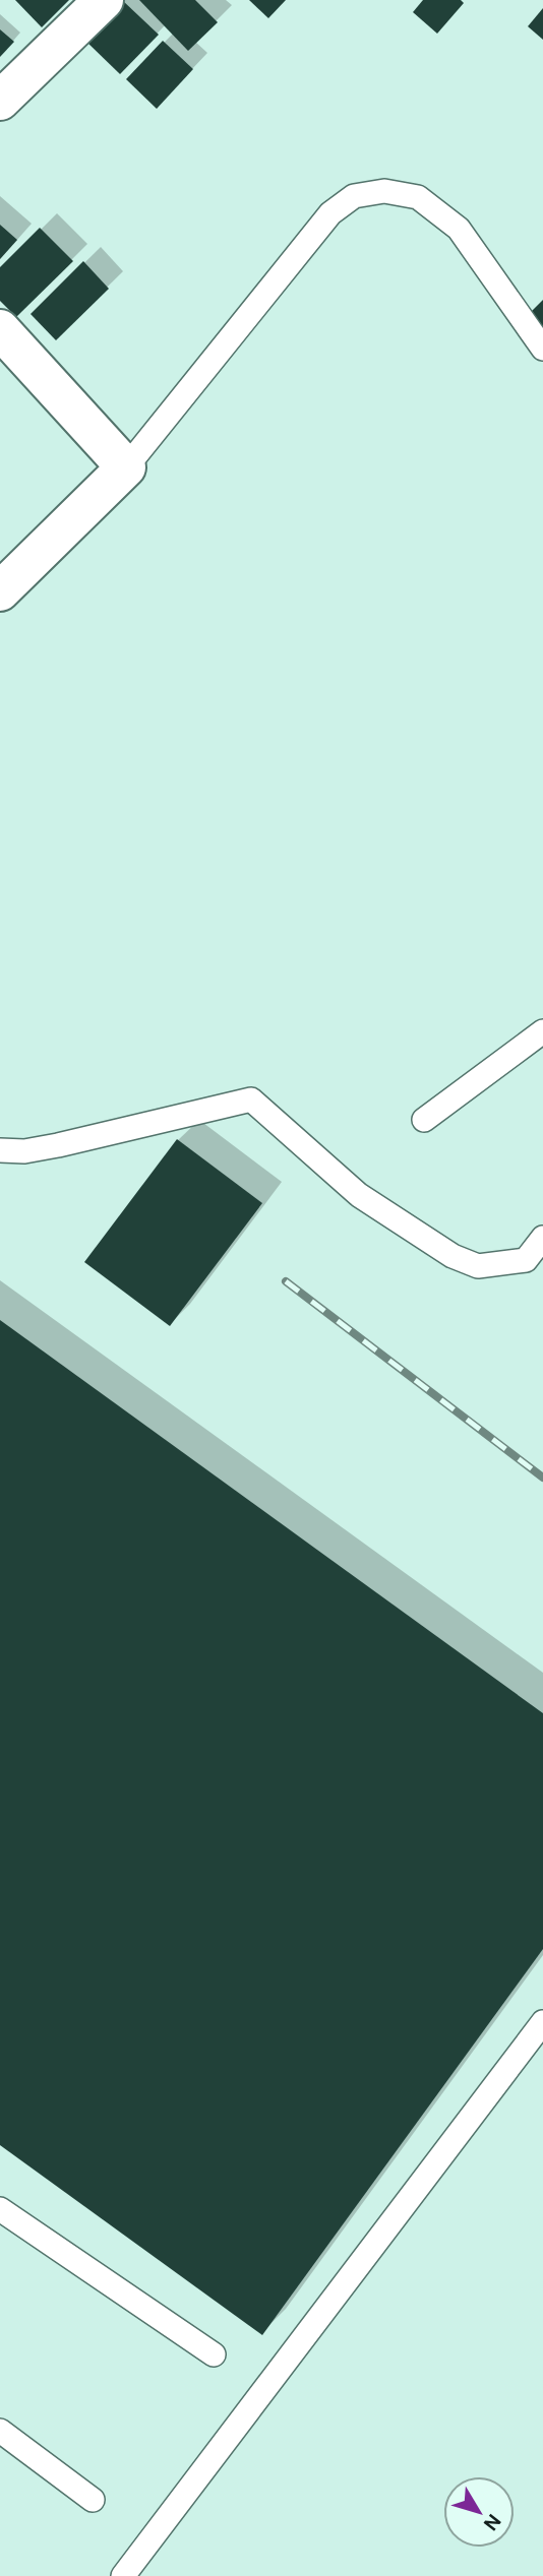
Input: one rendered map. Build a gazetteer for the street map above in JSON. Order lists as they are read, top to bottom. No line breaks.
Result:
{"north":"bottom right"}
